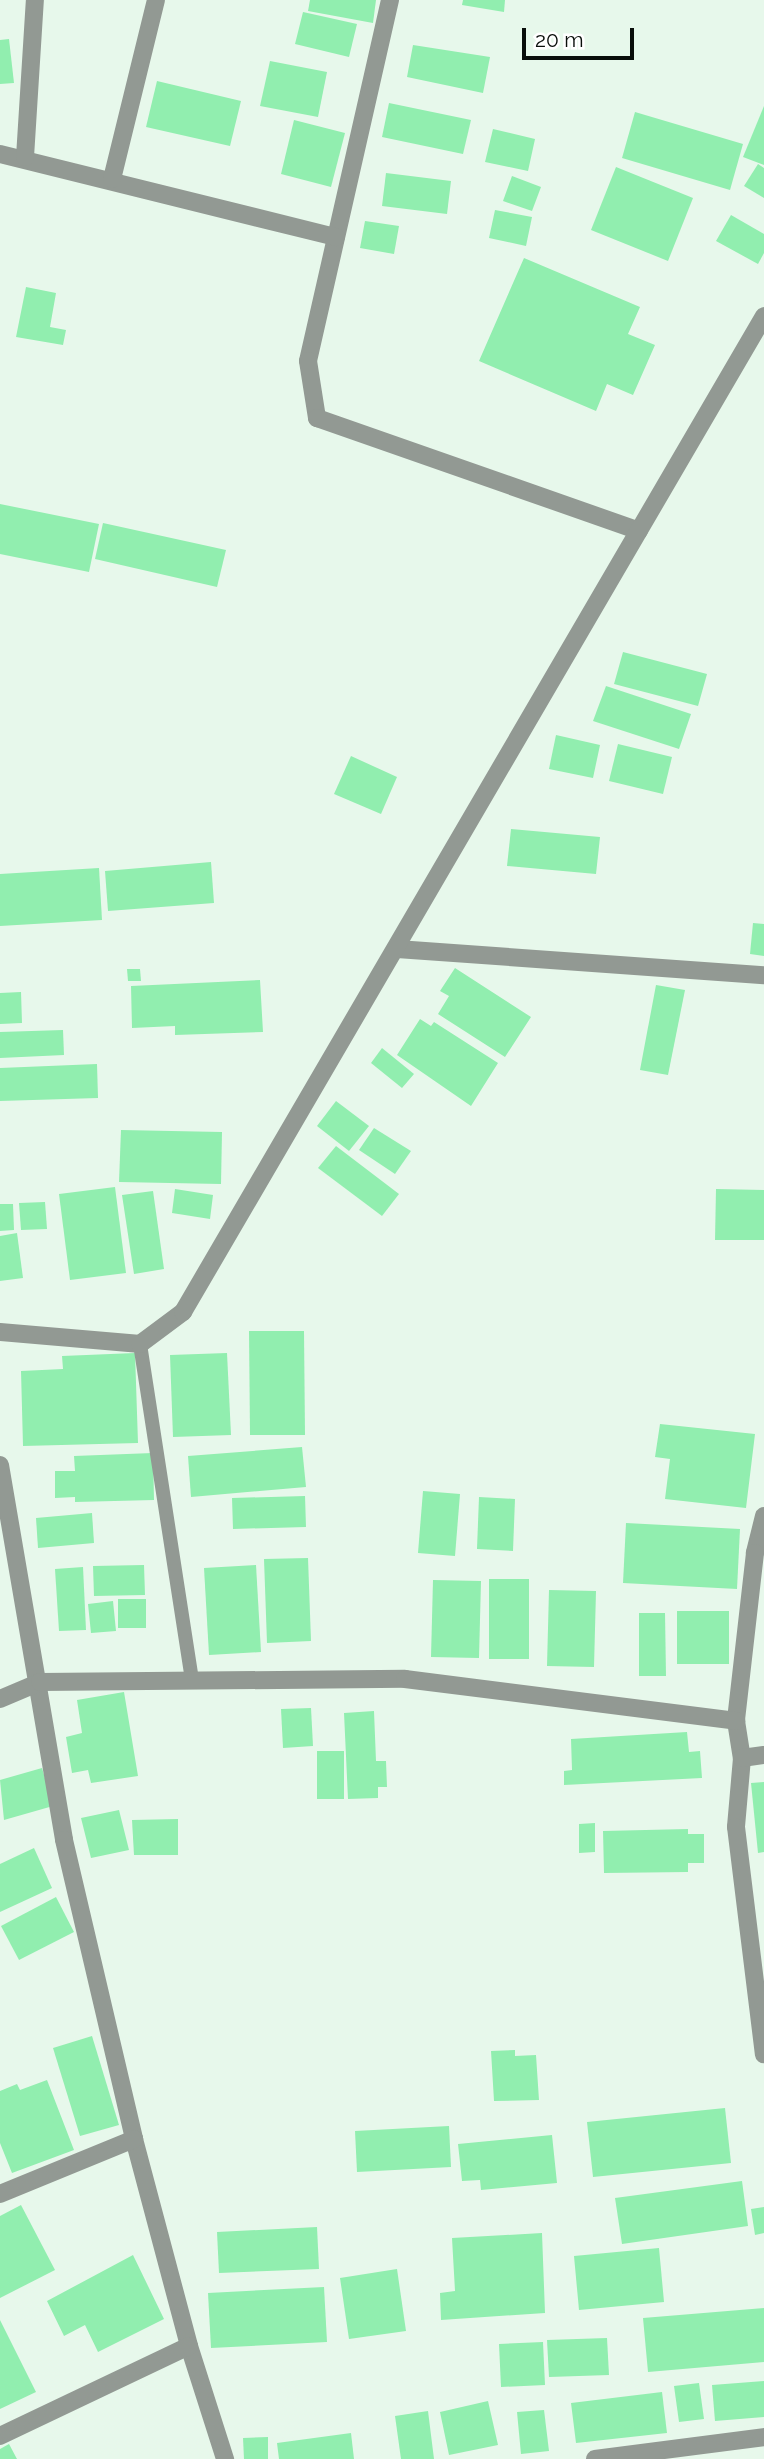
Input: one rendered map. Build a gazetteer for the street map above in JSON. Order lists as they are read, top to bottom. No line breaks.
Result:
{"scale_bar":"20 m"}
